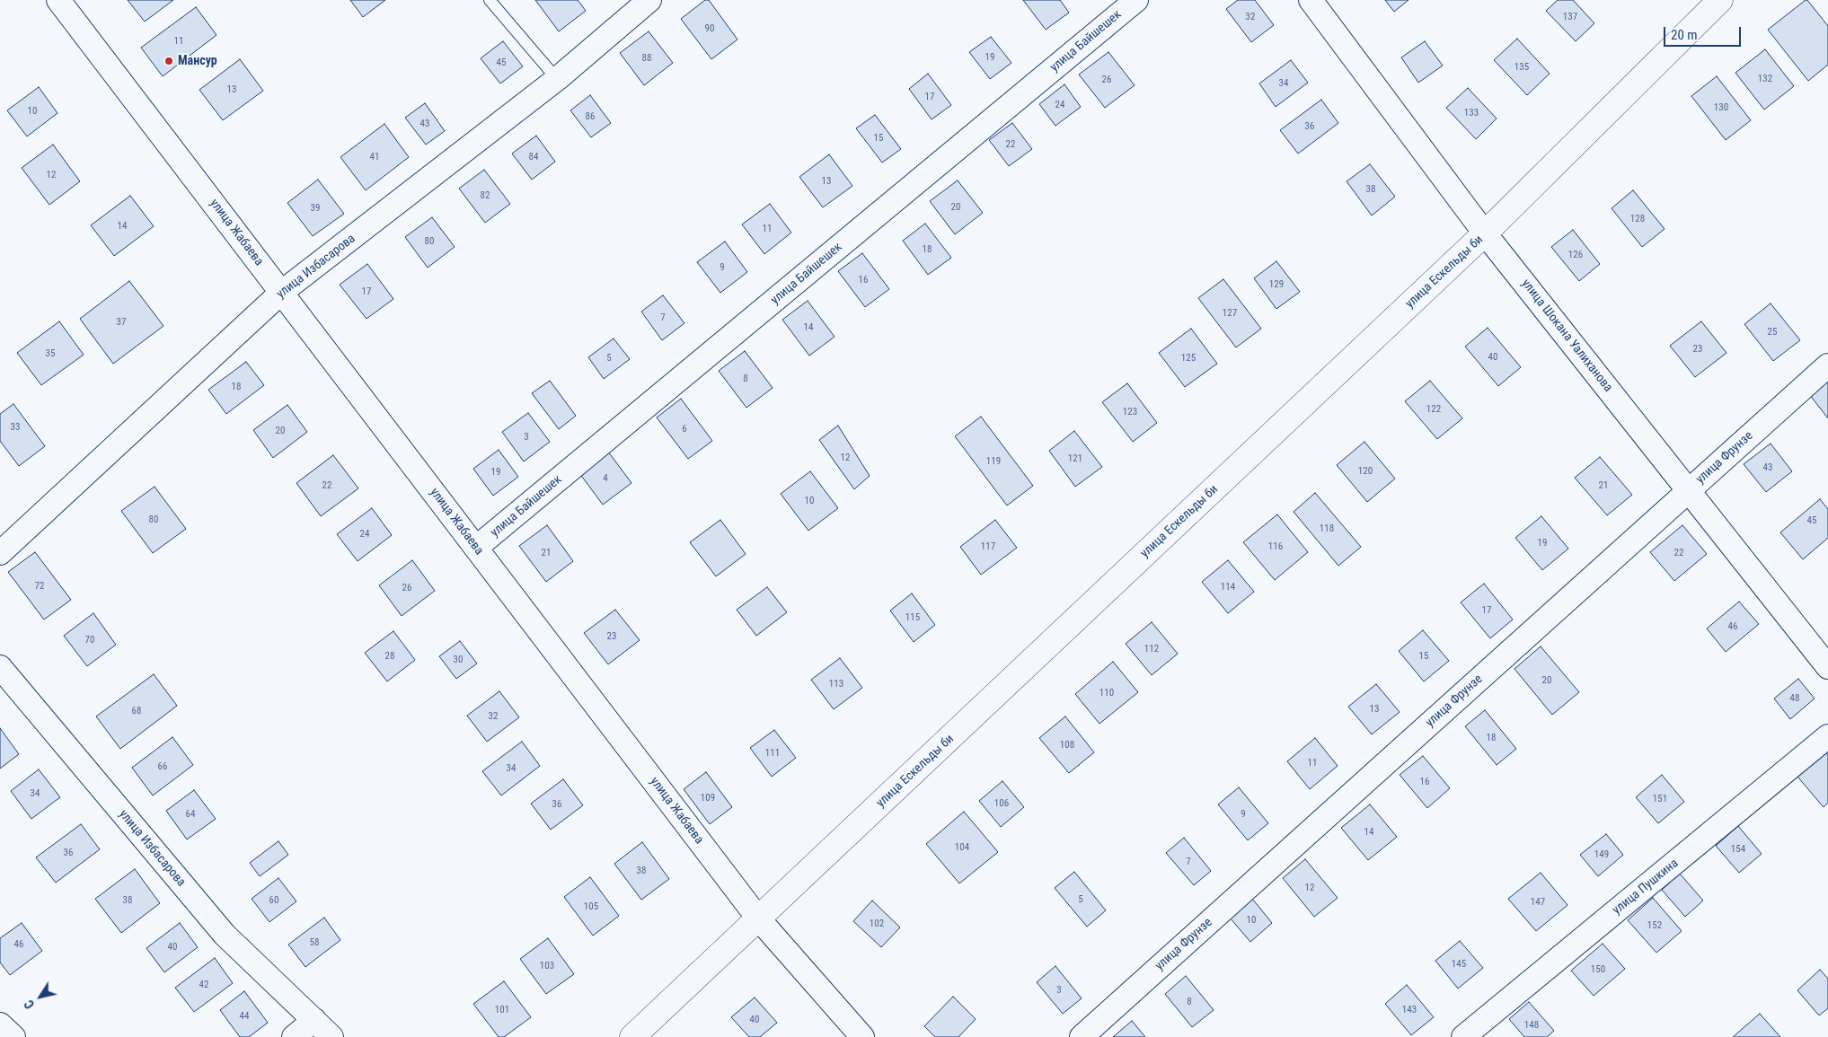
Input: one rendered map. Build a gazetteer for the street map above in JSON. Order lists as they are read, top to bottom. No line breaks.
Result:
{"streets":{"street":["улица Байшешек","улица Жабаева","улица Избасарова","улица Ескельды би","улица Шокана Уалиханова","улица Фрунзе","улица Пушкина"]},"crossings":[["улица Байшешек","улица Жабаева"],["улица Жабаева","улица Избасарова"],["улица Жабаева","улица Ескельды би"],["улица Ескельды би","улица Шокана Уалиханова"],["улица Шокана Уалиханова","улица Фрунзе"]],"places":["Мансур"],"house_numbers":["32","137","90","11","19","88","45","135","132","26","34","13","17","24","130","10","133","86","43","36","15","22","41","84","12","13","38","82","20","39","128","14","11","80","18","126","9","16","129","17","127","7","37","14","25","23","35","40","5","125","8","18","122","123","33","6","20","3","12","121","119","43","120","19","4","22","21","10","80","45","118","24","19","117","116","21","22","72","114","26","17","115","46","23","70","112","28","15","30","20","113","110","48","13","68","32","18","108","111","11","66","34","16","34","109","151","106","36","64","9","14","104","154","36","149","7","38","12","5","38","60","147","105","10","102","152","58","46","40","145","103","150","42","3","8","101","143","44","40","148"],"scale_bar":"20 m","north":"bottom left"}
